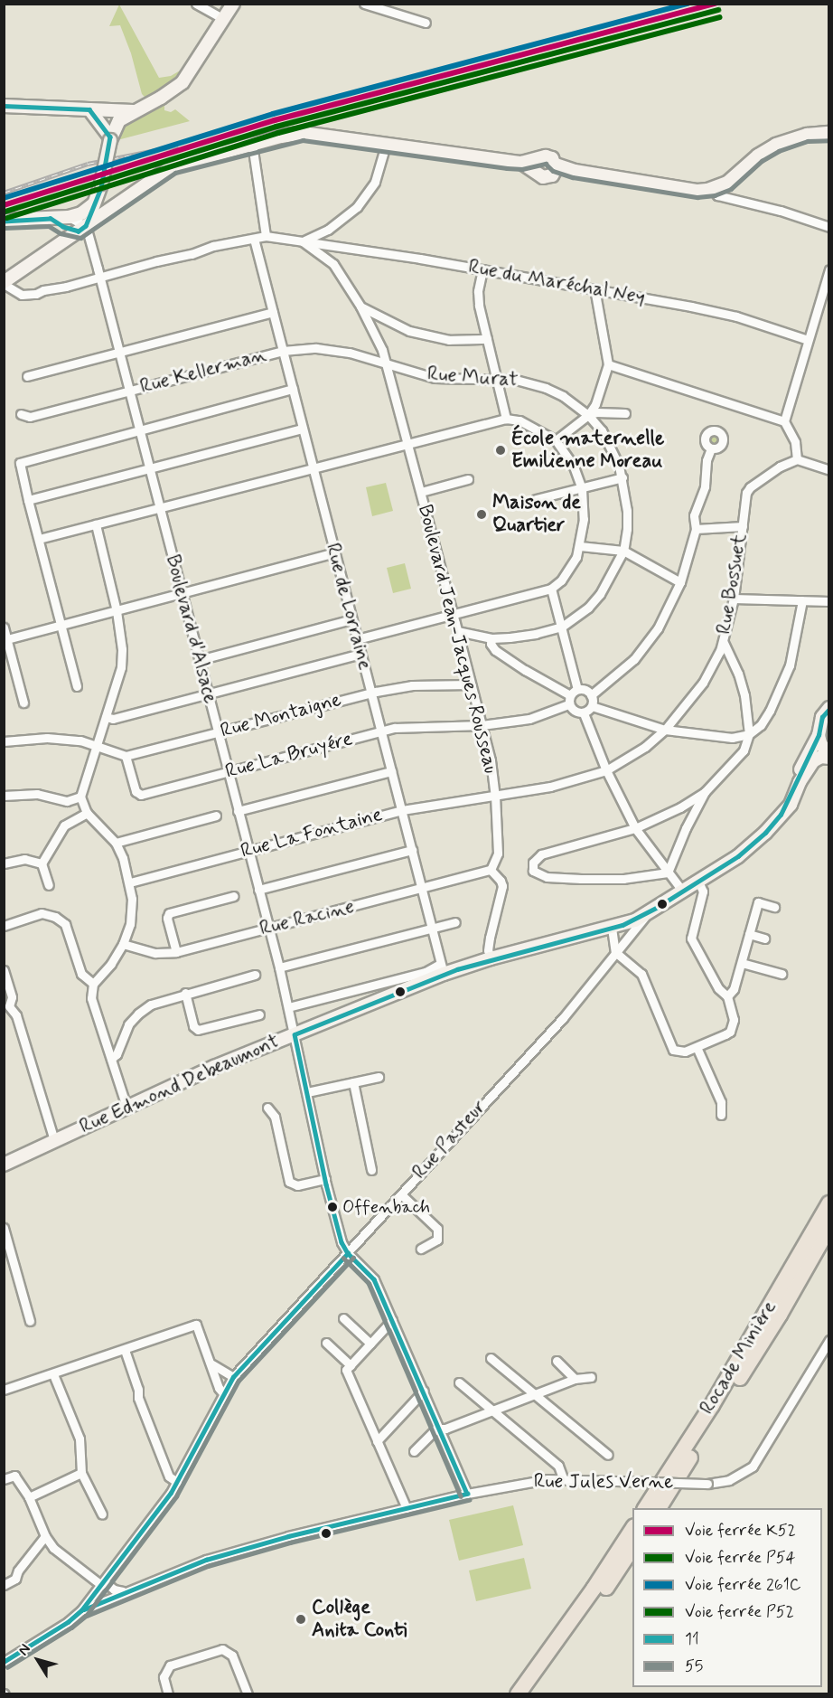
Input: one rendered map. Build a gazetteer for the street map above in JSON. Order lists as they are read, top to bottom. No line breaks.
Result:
{"streets":{"highway":["Rocade Minière"],"main road":["Rue Edmond Debeaumont"],"street":["Rue du Maréchal Ney","Rue Kellerman","Rue Murat","Rue Bossuet","Rue de Lorraine","Boulevard d'Alsace","Boulevard Jean-Jacques Rousseau","Rue Montaigne","Rue La Bruyére","Rue La Fontaine","Rue Racine","Rue Pasteur","Rue Jules Verne"]},"crossings":[["Rue du Maréchal Ney","Boulevard Jean-Jacques Rousseau"],["Rue Kellerman","Rue Murat"],["Rue Kellerman","Rue de Lorraine"],["Rue Kellerman","Boulevard d'Alsace"],["Rue Kellerman","Boulevard Jean-Jacques Rousseau"],["Rue Murat","Boulevard Jean-Jacques Rousseau"],["Rue Bossuet","Boulevard Jean-Jacques Rousseau"],["Rue Bossuet","Rue La Fontaine"],["Rue de Lorraine","Rue Montaigne"],["Rue de Lorraine","Rue La Bruyére"],["Rue de Lorraine","Rue La Fontaine"],["Rue de Lorraine","Rue Racine"],["Rue de Lorraine","Rue Edmond Debeaumont"],["Boulevard d'Alsace","Rue Montaigne"],["Boulevard d'Alsace","Rue La Bruyére"],["Boulevard d'Alsace","Rue La Fontaine"],["Boulevard d'Alsace","Rue Racine"],["Boulevard d'Alsace","Rue Edmond Debeaumont"],["Boulevard d'Alsace","Rue Pasteur"],["Boulevard Jean-Jacques Rousseau","Rue Montaigne"],["Boulevard Jean-Jacques Rousseau","Rue La Bruyére"],["Boulevard Jean-Jacques Rousseau","Rue La Fontaine"],["Boulevard Jean-Jacques Rousseau","Rue Racine"],["Rue Montaigne","Rue La Bruyére"],["Rue Edmond Debeaumont","Rue Pasteur"],["Rue Pasteur","Rue Jules Verne"]],"places":["École maternelle Emilienne Moreau","Maison de Quartier","Offenbach","Collège Anita Conti"],"lines":["rail line K52","rail line 261C","rail line P54","rail line P52","transit line 11","transit line 55"],"legend":["Voie ferrée K52","Voie ferrée P54","Voie ferrée 261C","Voie ferrée P52","11","55"],"north":"top left"}
